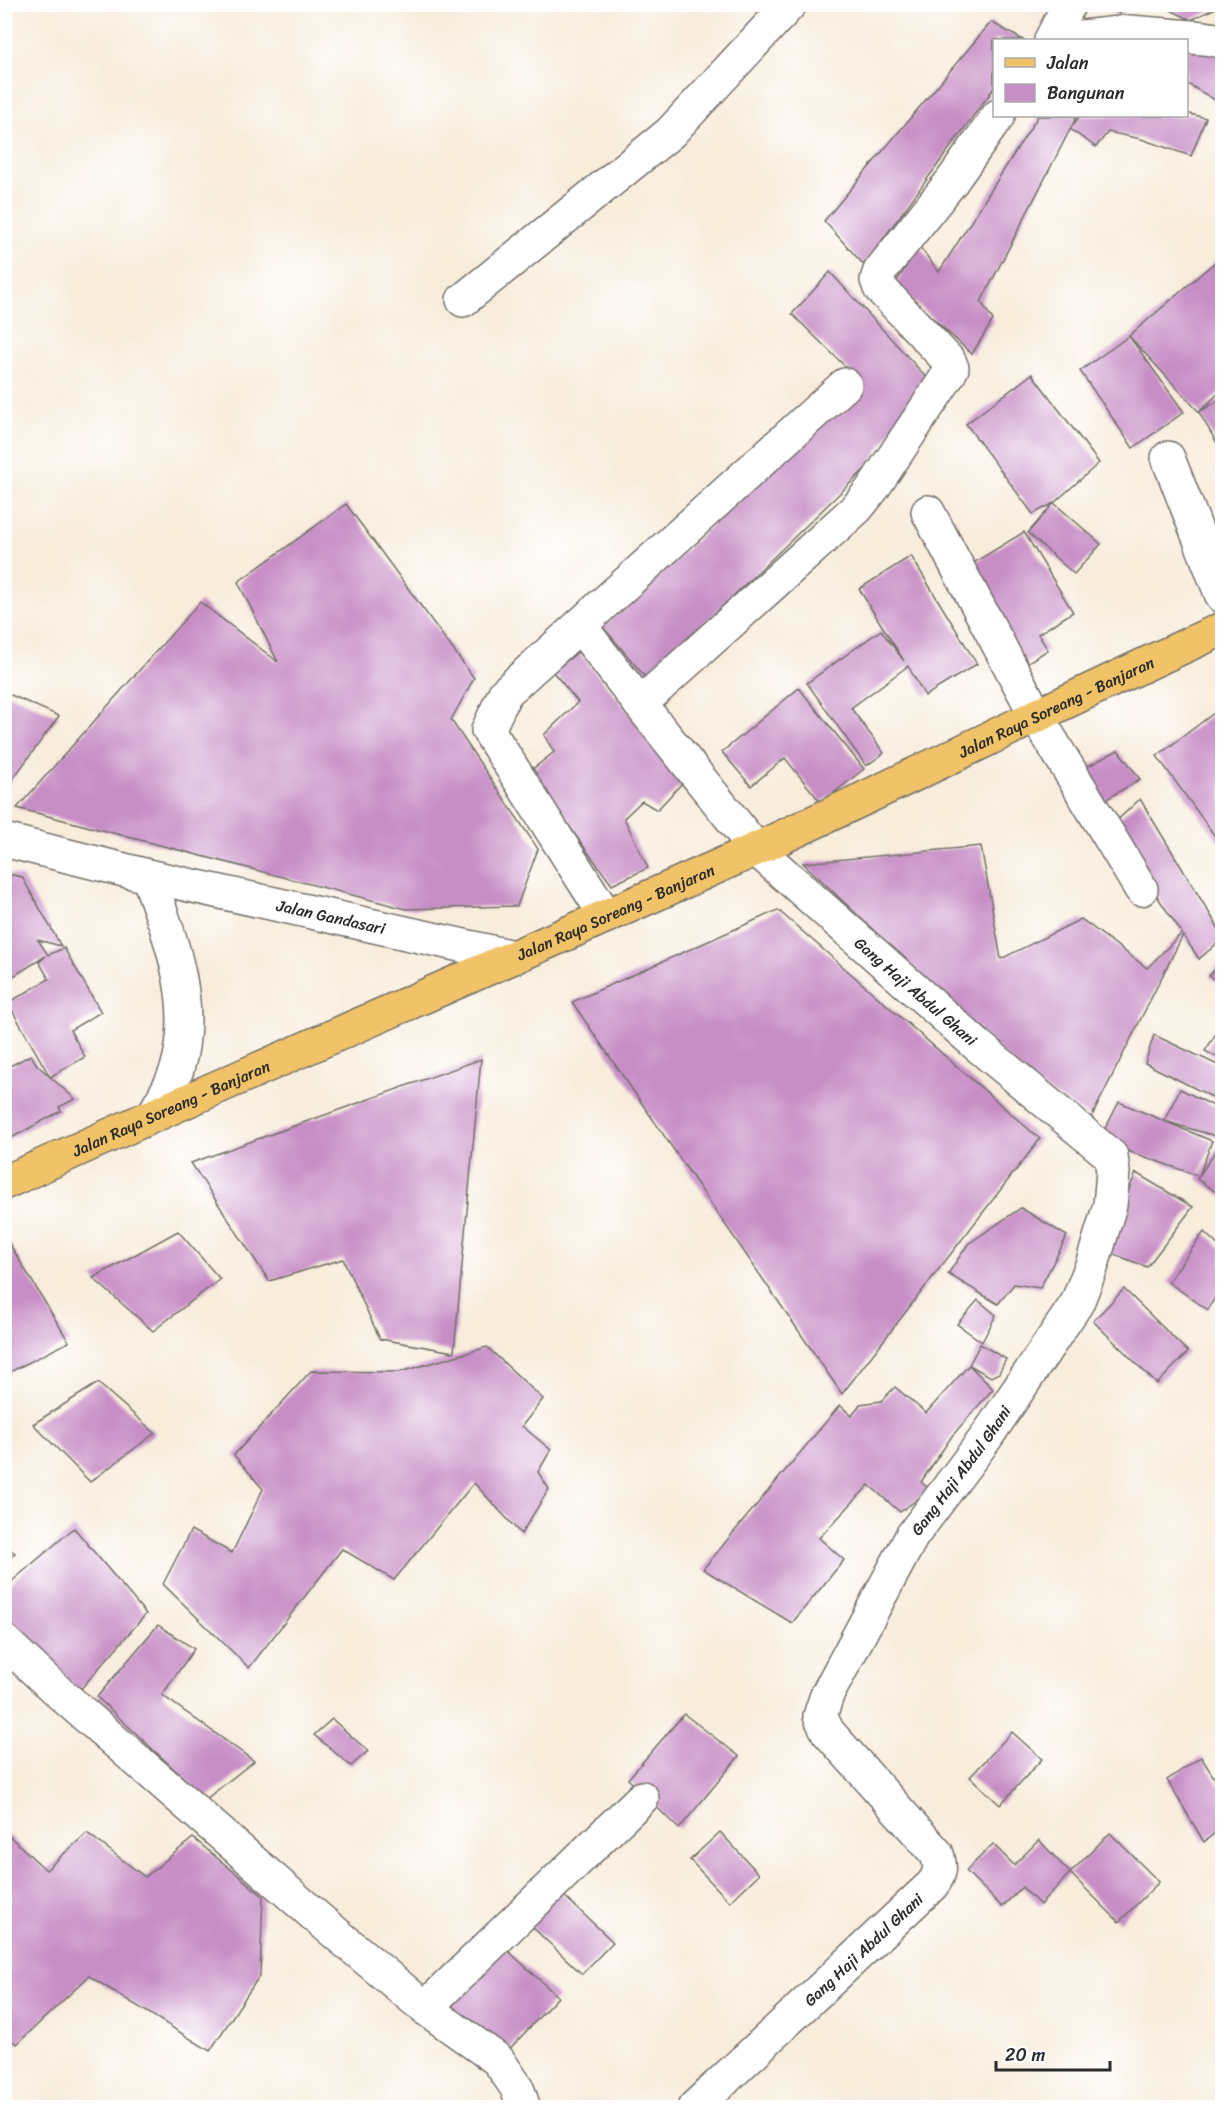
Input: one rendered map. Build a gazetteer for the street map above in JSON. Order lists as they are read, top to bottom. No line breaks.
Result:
{"streets":{"main road":["Jalan Raya Soreang - Banjaran"],"street":["Jalan Gandasari","Gang Haji Abdul Ghani"]},"crossings":[["Jalan Raya Soreang - Banjaran","Jalan Gandasari"],["Jalan Raya Soreang - Banjaran","Gang Haji Abdul Ghani"]],"legend":["Jalan","Bangunan"],"scale_bar":"20 m"}
